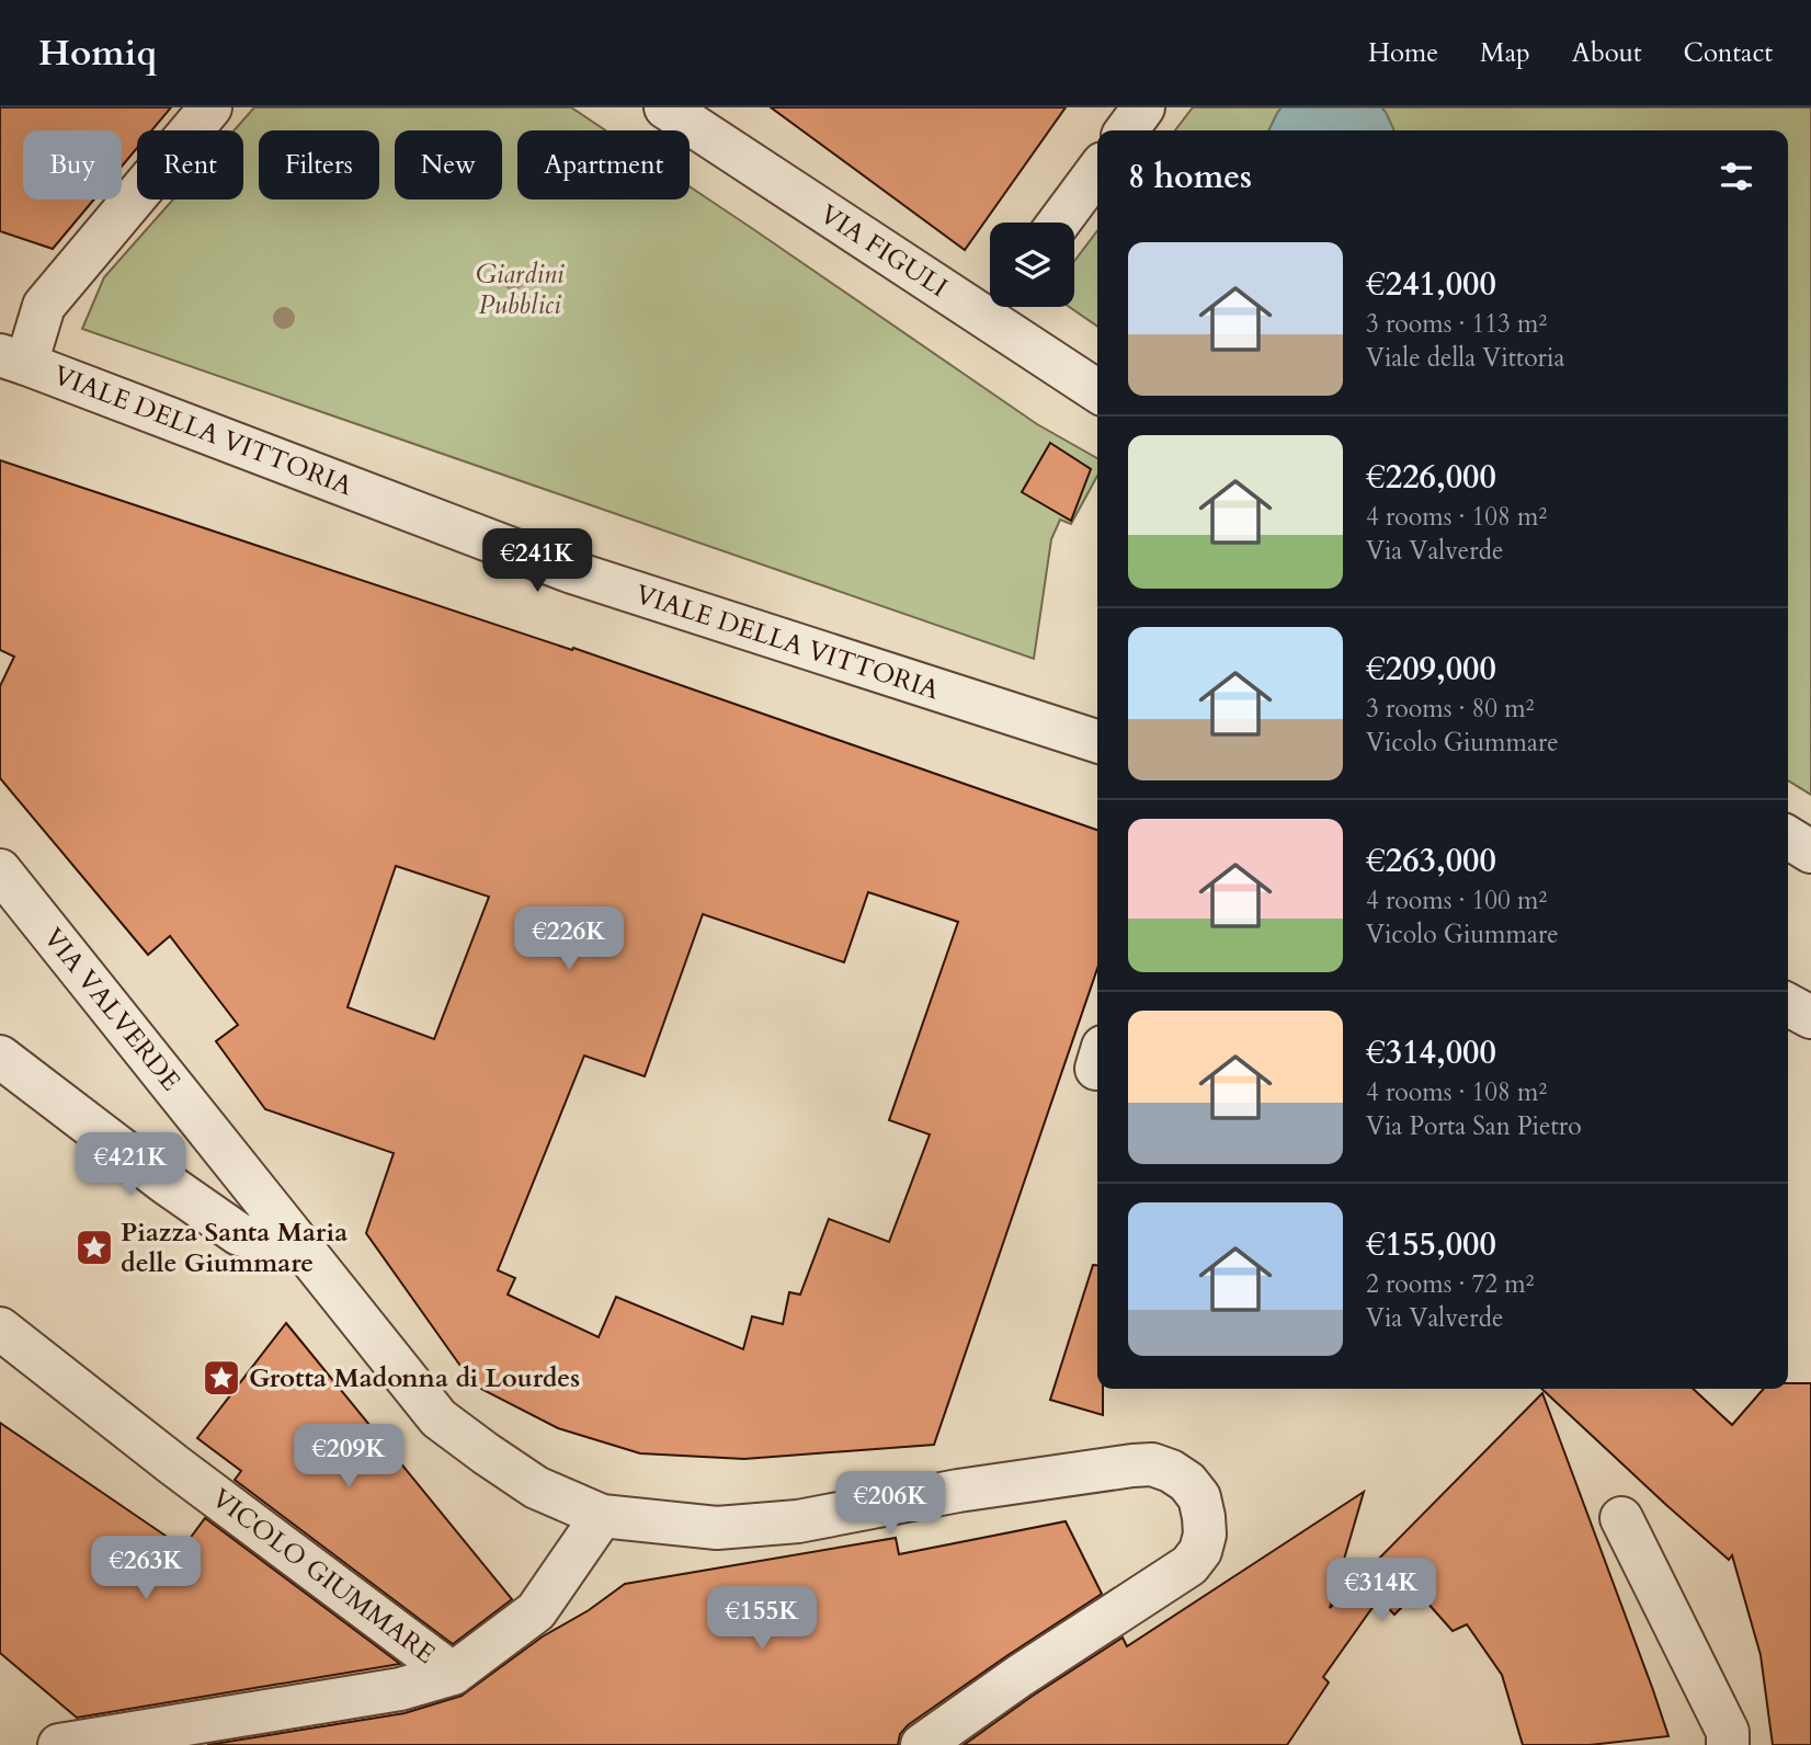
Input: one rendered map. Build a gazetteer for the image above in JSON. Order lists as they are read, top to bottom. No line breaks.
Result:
{"streets":{"street":["VIA FIGULI","VIALE DELLA VITTORIA","VIA VALVERDE","VICOLO GIUMMARE"]},"parks":["Giardini Pubblici"],"places":{"place":["Piazza Santa Maria delle Giummare","Grotta Madonna di Lourdes"]},"page":{"header":"Homiq","nav":["Home","Map","About","Contact"],"chip":["Buy","Rent","Filters","New","Apartment"],"heading":"8 homes","list":[{"name":"€241,000","note":"3 rooms · 113 m² · Viale della Vittoria"},{"name":"€226,000","note":"4 rooms · 108 m² · Via Valverde"},{"name":"€209,000","note":"3 rooms · 80 m² · Vicolo Giummare"},{"name":"€263,000","note":"4 rooms · 100 m² · Vicolo Giummare"},{"name":"€314,000","note":"4 rooms · 108 m² · Via Porta San Pietro"},{"name":"€155,000","note":"2 rooms · 72 m² · Via Valverde"}],"price":["€241K","€226K","€421K","€209K","€206K","€263K","€314K","€155K"]}}
